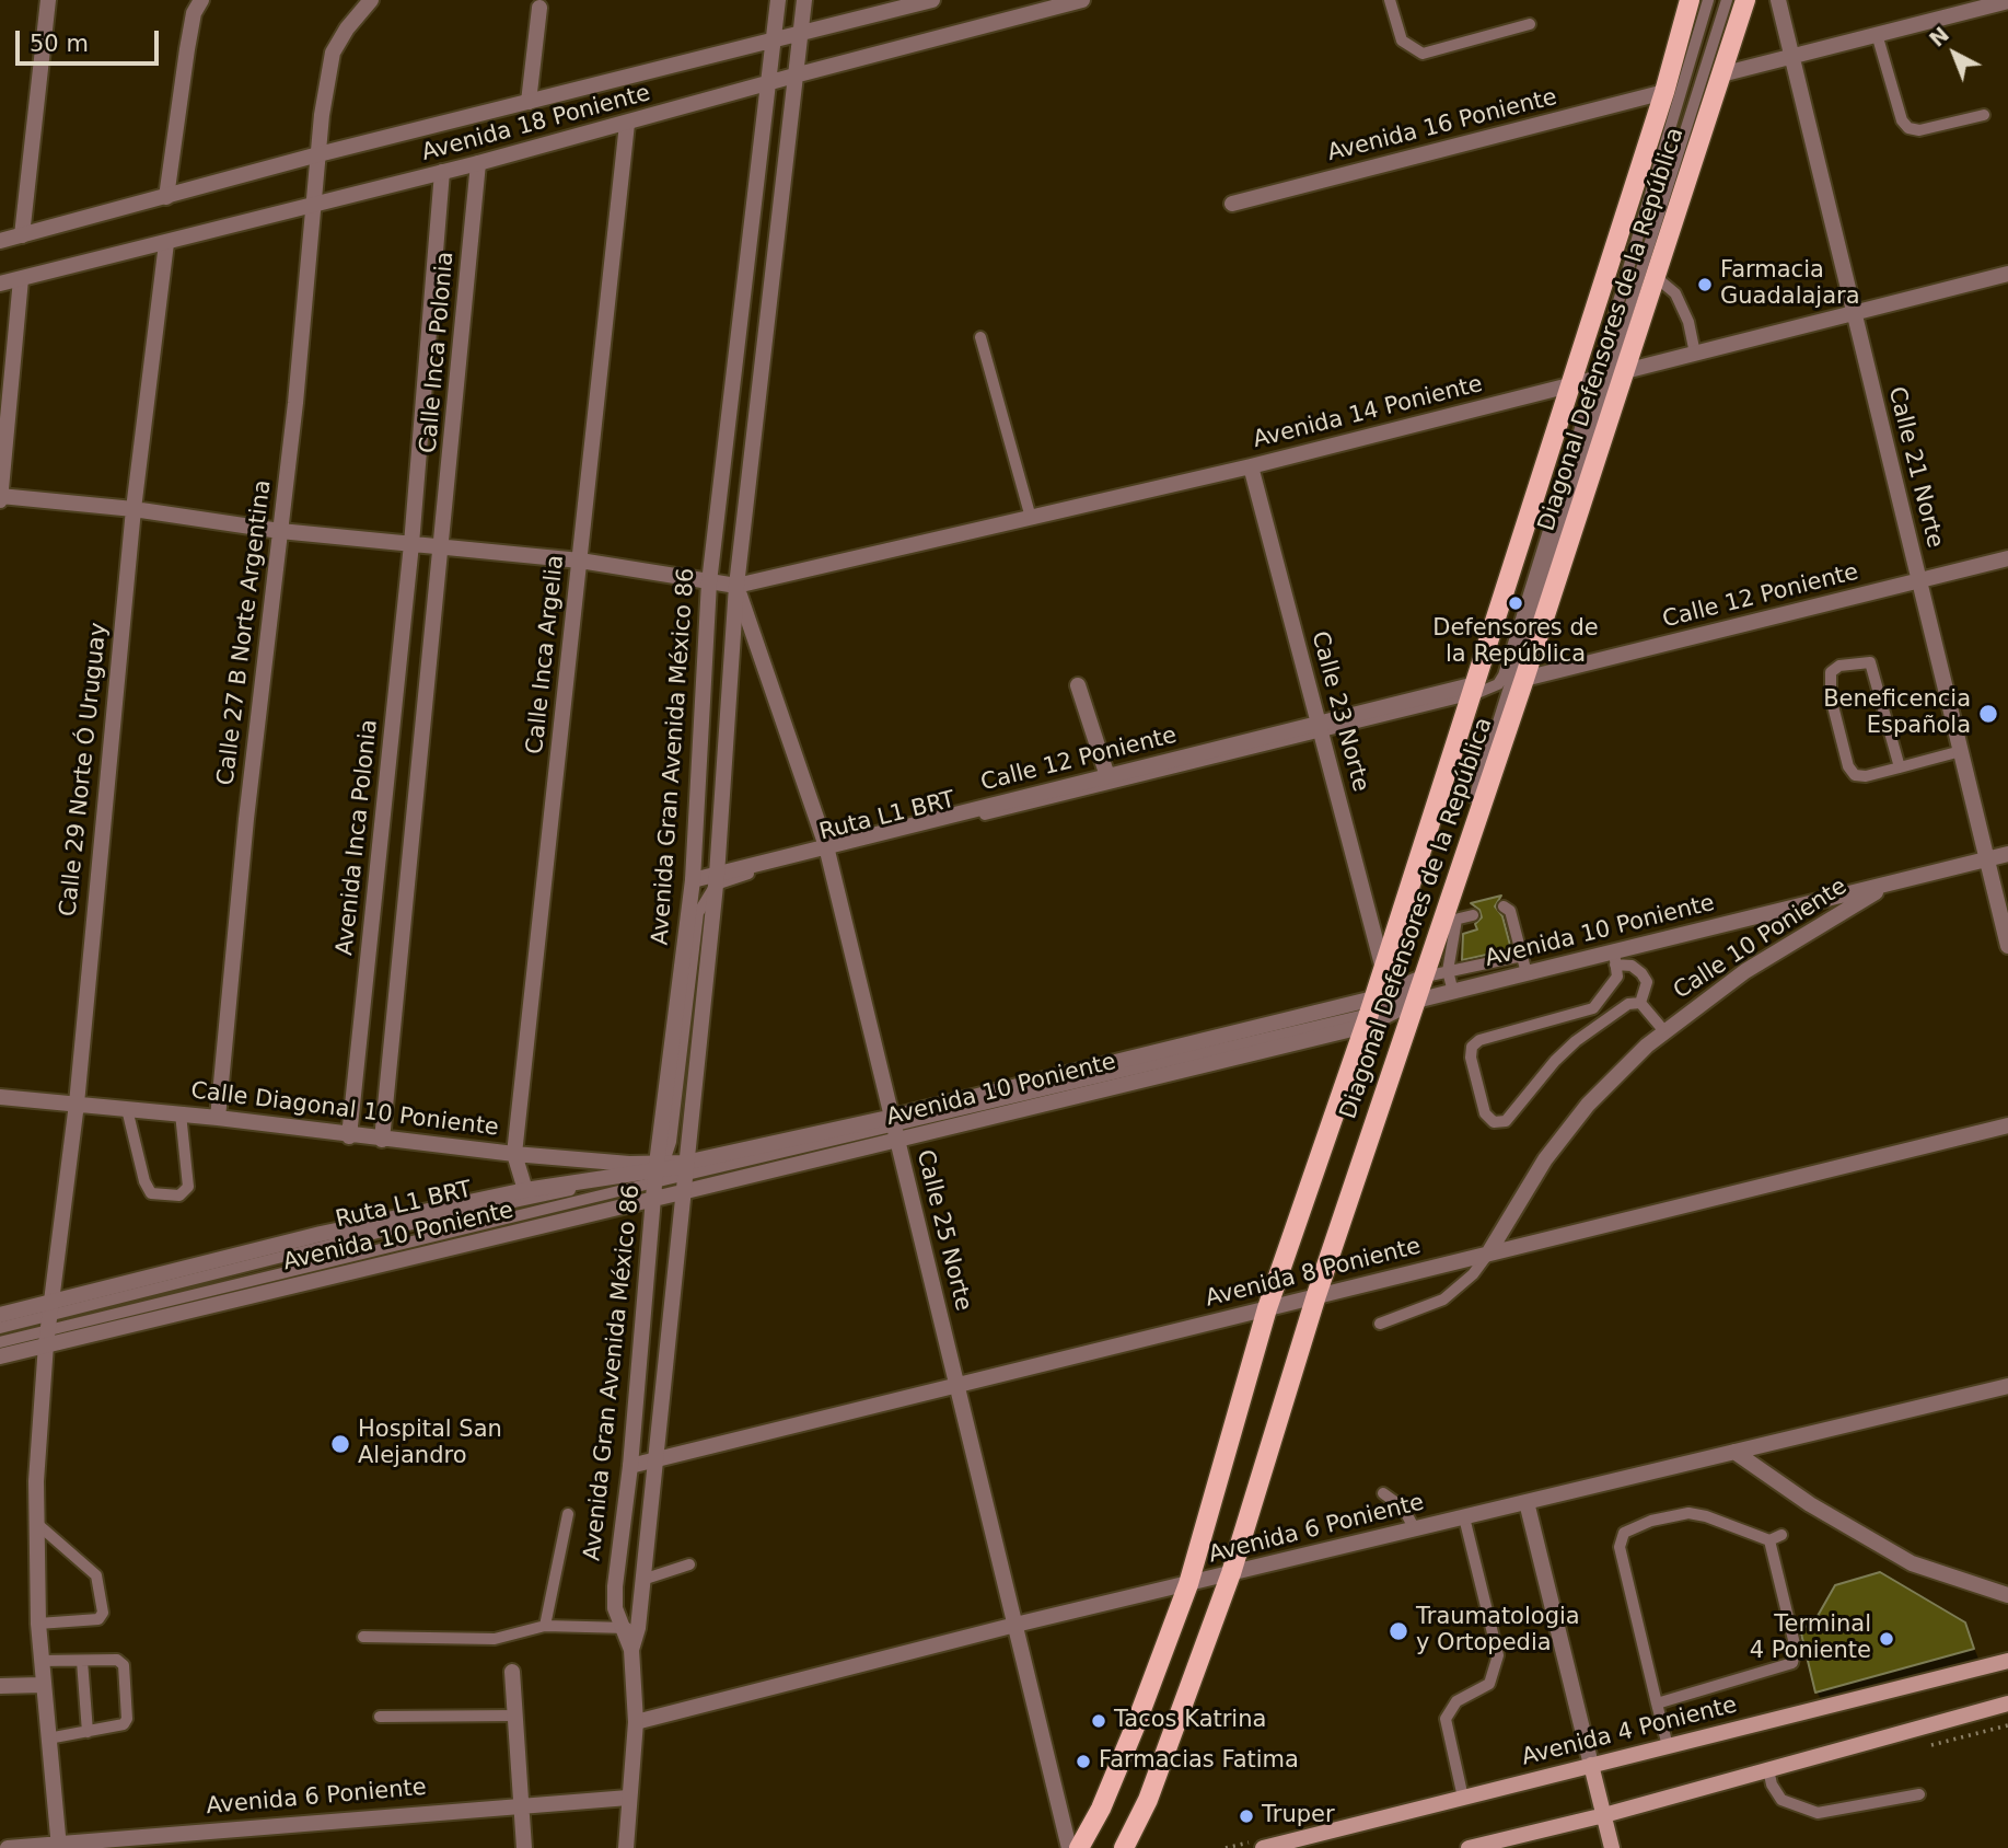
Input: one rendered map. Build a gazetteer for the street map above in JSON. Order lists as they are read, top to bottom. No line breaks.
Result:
{"streets":{"main road":["Diagonal Defensores de la República","Avenida 4 Poniente"],"street":["Avenida 18 Poniente","Avenida 16 Poniente","Calle Inca Polonia","Avenida 14 Poniente","Calle 21 Norte","Calle 12 Poniente","Calle 27 B Norte Argentina","Calle Inca Argelia","Calle 23 Norte","Avenida Gran Avenida México 86","Calle 29 Norte Ó Uruguay","Avenida Inca Polonia","Avenida 10 Poniente","Calle 10 Poniente","Calle Diagonal 10 Poniente","Calle 25 Norte","Avenida 8 Poniente","Avenida 6 Poniente"],"lane":["Ruta L1 BRT"]},"crossings":[["Avenida 18 Poniente","Calle Inca Polonia"],["Avenida 18 Poniente","Calle 27 B Norte Argentina"],["Avenida 18 Poniente","Calle Inca Argelia"],["Avenida 18 Poniente","Avenida Gran Avenida México 86"],["Avenida 18 Poniente","Calle 29 Norte Ó Uruguay"],["Avenida 16 Poniente","Diagonal Defensores de la República"],["Diagonal Defensores de la República","Avenida 14 Poniente"],["Diagonal Defensores de la República","Calle 12 Poniente"],["Diagonal Defensores de la República","Calle 23 Norte"],["Diagonal Defensores de la República","Avenida 10 Poniente"],["Diagonal Defensores de la República","Avenida 8 Poniente"],["Diagonal Defensores de la República","Avenida 6 Poniente"],["Calle Inca Polonia","Avenida 14 Poniente"],["Calle Inca Polonia","Avenida Inca Polonia"],["Avenida 14 Poniente","Calle 21 Norte"],["Avenida 14 Poniente","Calle 27 B Norte Argentina"],["Avenida 14 Poniente","Calle Inca Argelia"],["Avenida 14 Poniente","Calle 23 Norte"],["Avenida 14 Poniente","Avenida Gran Avenida México 86"],["Avenida 14 Poniente","Calle 29 Norte Ó Uruguay"],["Avenida 14 Poniente","Avenida Inca Polonia"],["Avenida 14 Poniente","Calle 25 Norte"],["Calle 21 Norte","Calle 12 Poniente"],["Calle 21 Norte","Avenida 10 Poniente"],["Calle 12 Poniente","Calle 23 Norte"],["Calle 12 Poniente","Avenida Gran Avenida México 86"],["Calle 12 Poniente","Ruta L1 BRT"],["Calle 12 Poniente","Calle 25 Norte"],["Calle 27 B Norte Argentina","Calle Diagonal 10 Poniente"],["Calle Inca Argelia","Avenida 10 Poniente"],["Calle Inca Argelia","Calle Diagonal 10 Poniente"],["Calle 23 Norte","Ruta L1 BRT"],["Avenida Gran Avenida México 86","Ruta L1 BRT"],["Avenida Gran Avenida México 86","Avenida 10 Poniente"],["Avenida Gran Avenida México 86","Calle Diagonal 10 Poniente"],["Avenida Gran Avenida México 86","Calle 25 Norte"],["Avenida Gran Avenida México 86","Avenida 8 Poniente"],["Avenida Gran Avenida México 86","Avenida 6 Poniente"],["Calle 29 Norte Ó Uruguay","Ruta L1 BRT"],["Calle 29 Norte Ó Uruguay","Avenida 10 Poniente"],["Calle 29 Norte Ó Uruguay","Calle Diagonal 10 Poniente"],["Calle 29 Norte Ó Uruguay","Avenida 6 Poniente"],["Ruta L1 BRT","Avenida 10 Poniente"],["Ruta L1 BRT","Calle Diagonal 10 Poniente"],["Ruta L1 BRT","Calle 25 Norte"],["Avenida Inca Polonia","Calle Diagonal 10 Poniente"],["Avenida 10 Poniente","Calle 10 Poniente"],["Avenida 10 Poniente","Calle Diagonal 10 Poniente"],["Avenida 10 Poniente","Calle 25 Norte"],["Calle 10 Poniente","Avenida 8 Poniente"],["Calle 25 Norte","Avenida 8 Poniente"],["Calle 25 Norte","Avenida 6 Poniente"]],"places":["Farmacia Guadalajara","Defensores de la República","Beneficencia Española","Hospital San Alejandro","Traumatologia y Ortopedia","Terminal 4 Poniente","Tacos Katrina","Farmacias Fatima","Truper"],"scale_bar":"50 m","north":"top left"}
